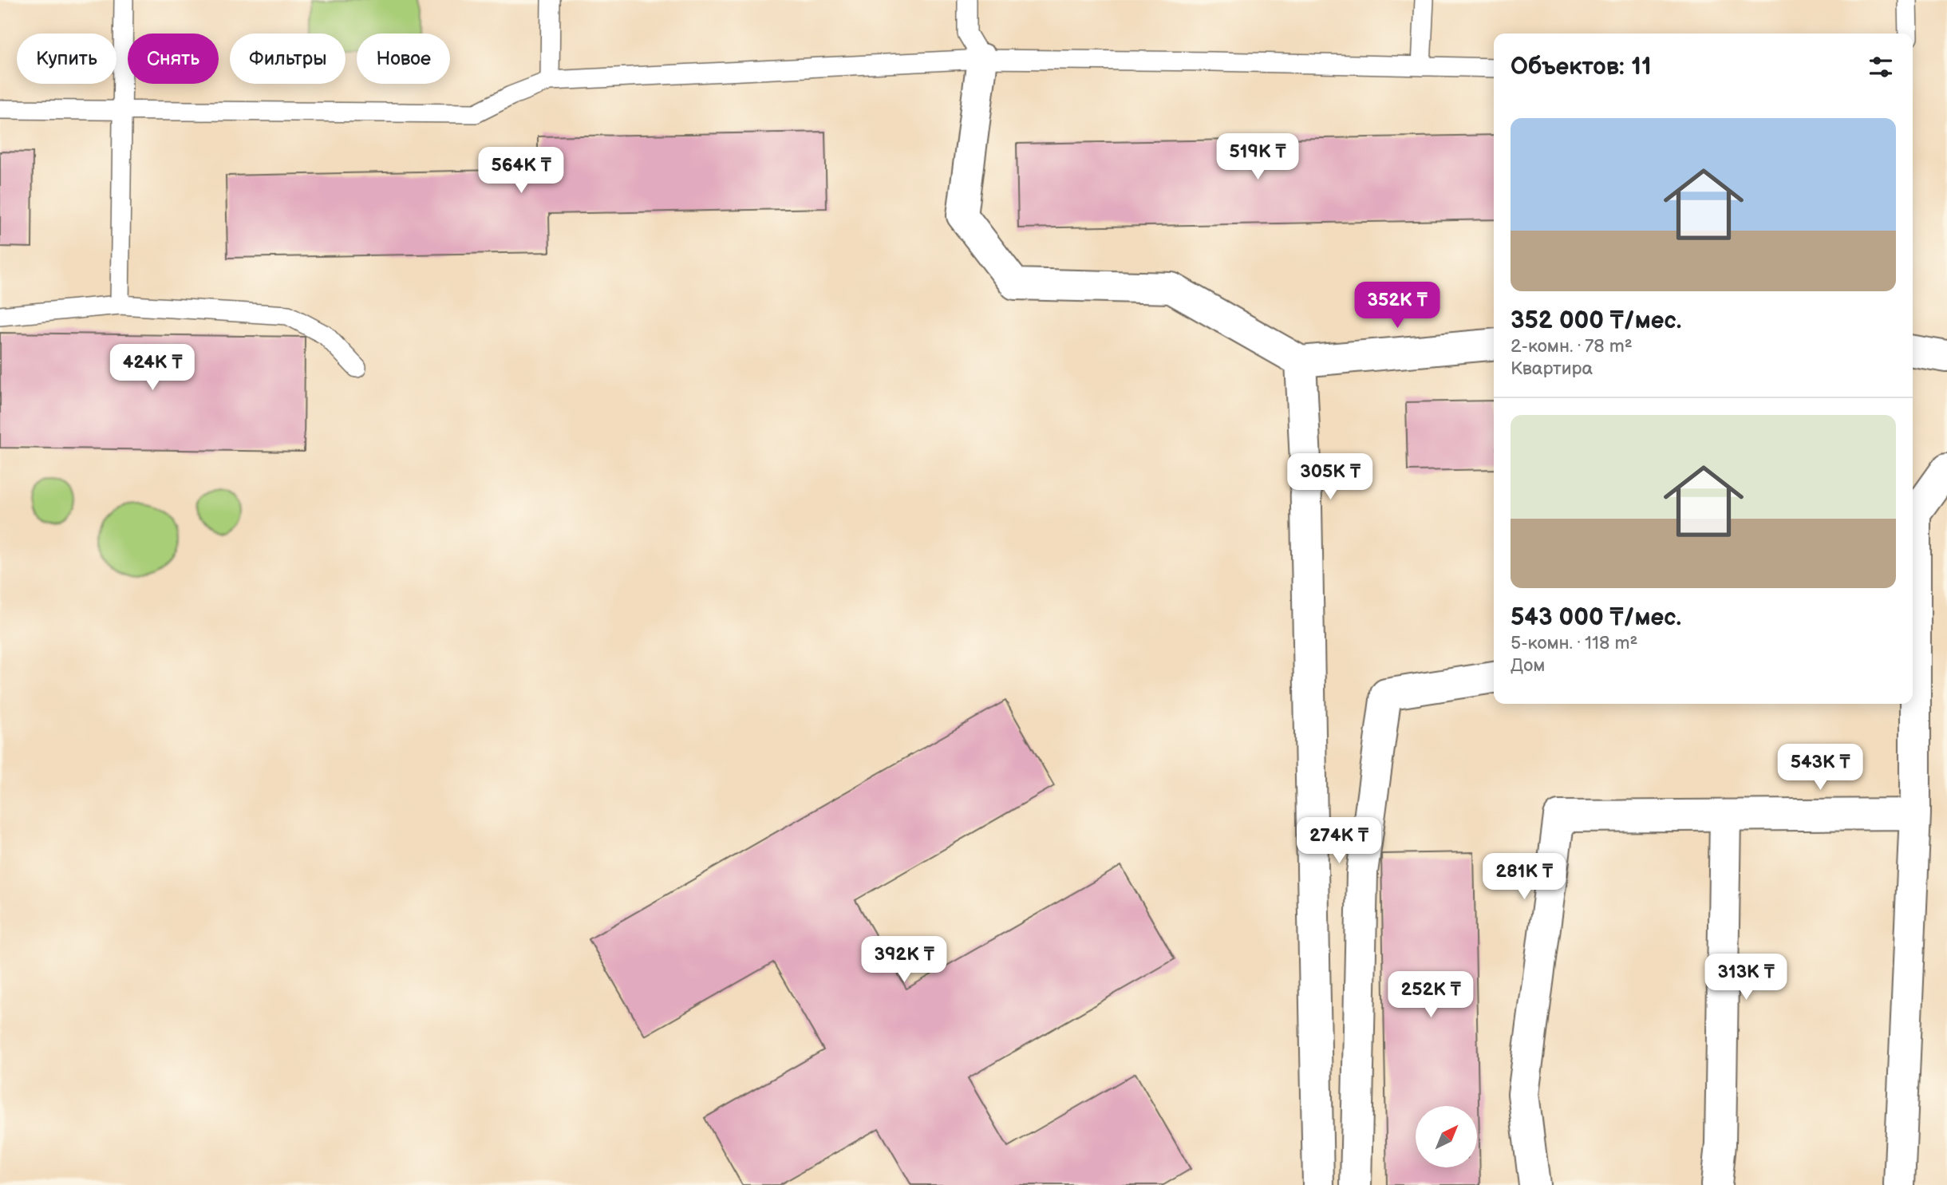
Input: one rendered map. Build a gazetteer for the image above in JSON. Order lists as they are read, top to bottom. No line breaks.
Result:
{"north":"top right","page":{"chip":["Купить","Снять","Фильтры","Новое"],"heading":"Объектов: 11","list":[{"name":"352 000 ₸/мес.","note":"2-комн. · 78 m² · Квартира"},{"name":"543 000 ₸/мес.","note":"5-комн. · 118 m² · Дом"}],"price":["519K ₸","564K ₸","352K ₸","424K ₸","305K ₸","543K ₸","274K ₸","281K ₸","392K ₸","313K ₸","252K ₸"]}}
